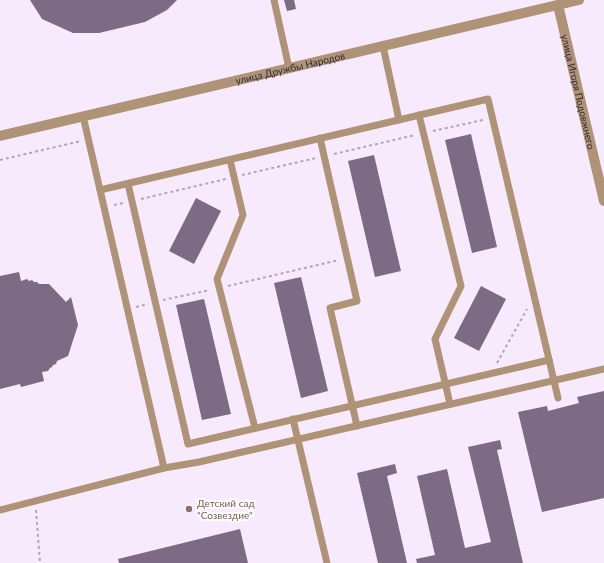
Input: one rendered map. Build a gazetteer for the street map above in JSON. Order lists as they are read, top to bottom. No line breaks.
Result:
{"streets":{"street":["улица Дружбы Народов","улица Игоря Подовжнего"]},"crossings":[["улица Дружбы Народов","улица Игоря Подовжнего"]],"places":["Детский сад \"Созвездие\""]}
